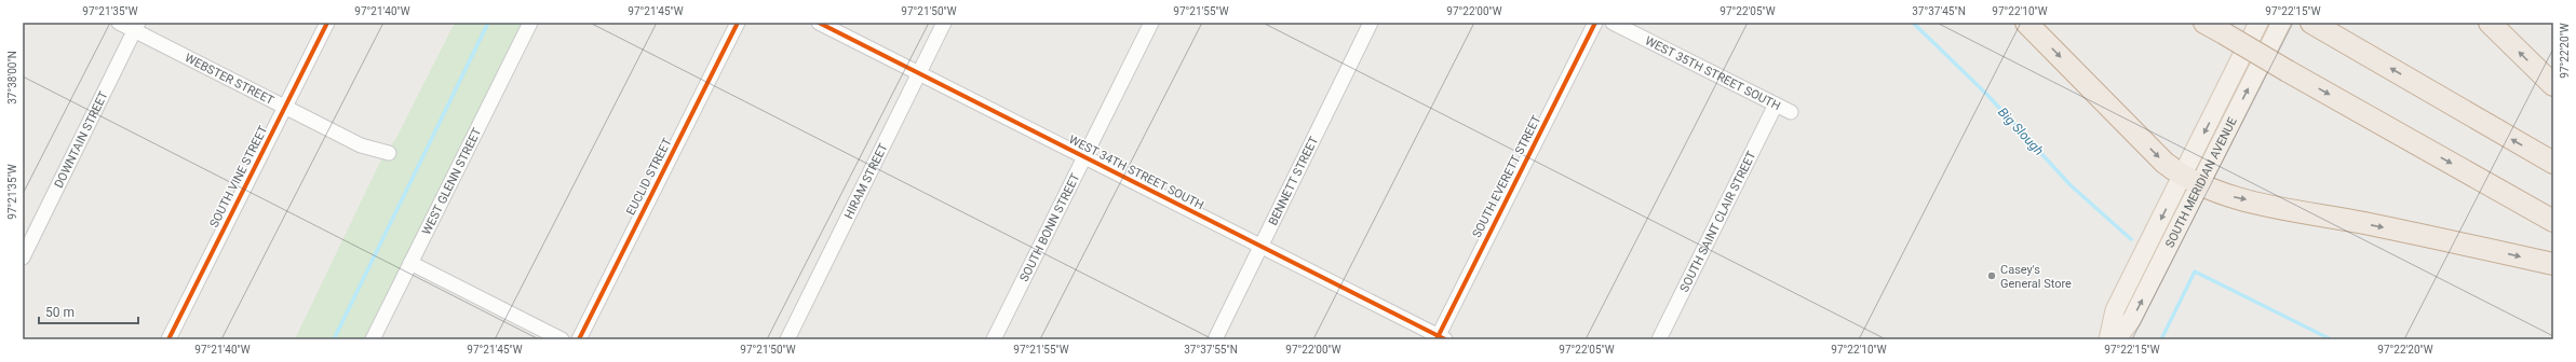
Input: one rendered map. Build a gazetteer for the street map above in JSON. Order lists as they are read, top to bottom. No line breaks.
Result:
{"streets":{"main road":["SOUTH MERIDIAN AVENUE"],"street":["WEST 35TH STREET SOUTH","WEBSTER STREET","DOWNTAIN STREET","WEST 34TH STREET SOUTH","SOUTH VINE STREET","EUCLID STREET","SOUTH EVERETT STREET","WEST GLENN STREET","HIRAM STREET","BENNETT STREET","SOUTH SAINT CLAIR STREET","SOUTH BONN STREET"]},"crossings":[["WEST 35TH STREET SOUTH","SOUTH SAINT CLAIR STREET"],["WEBSTER STREET","DOWNTAIN STREET"],["WEBSTER STREET","SOUTH VINE STREET"],["WEST 34TH STREET SOUTH","SOUTH EVERETT STREET"],["WEST 34TH STREET SOUTH","HIRAM STREET"],["WEST 34TH STREET SOUTH","BENNETT STREET"],["WEST 34TH STREET SOUTH","SOUTH BONN STREET"]],"water":["Big Slough"],"places":["Casey's General Store"],"scale_bar":"50 m","coordinates":["97°21'35\"W","97°21'40\"W","97°21'45\"W","97°21'50\"W","97°21'55\"W","97°22'00\"W","97°22'05\"W","37°37'45\"N","97°22'10\"W","97°22'15\"W","97°22'20\"W","37°38'00\"N","37°37'55\"N"]}
